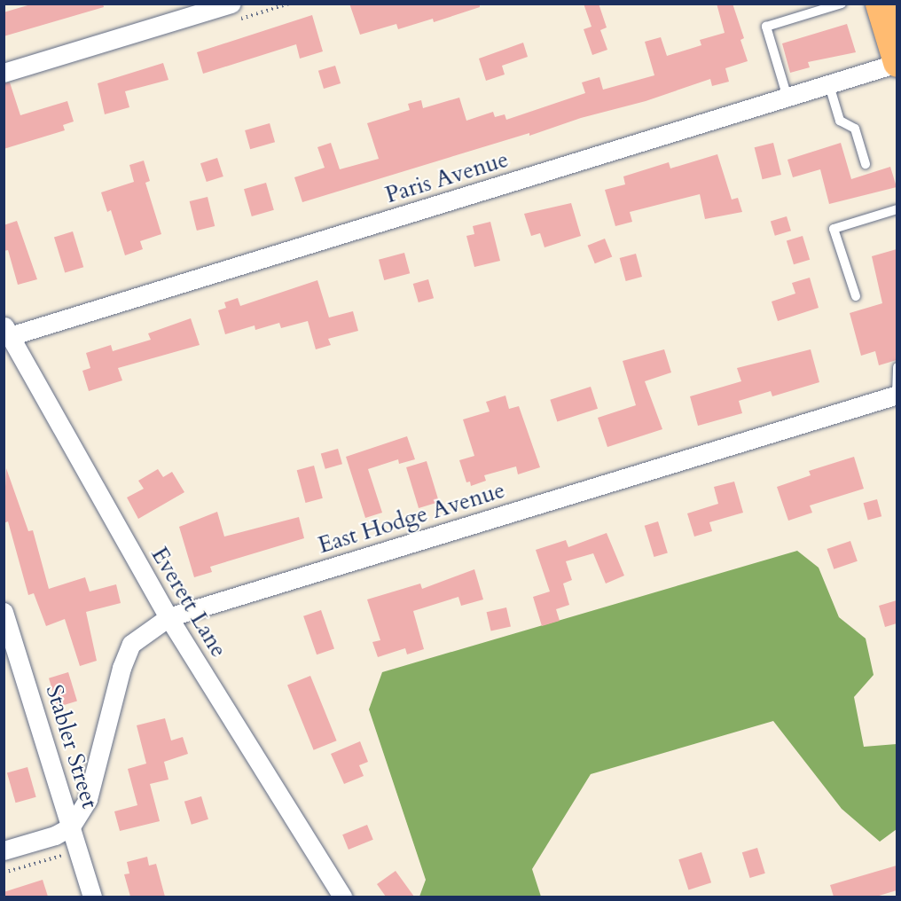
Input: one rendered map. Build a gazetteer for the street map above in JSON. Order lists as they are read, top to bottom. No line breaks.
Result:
{"streets":{"street":["Paris Avenue","East Hodge Avenue","Everett Lane","Stabler Street"]},"crossings":[["Paris Avenue","Everett Lane"],["East Hodge Avenue","Everett Lane"],["East Hodge Avenue","Stabler Street"]]}
